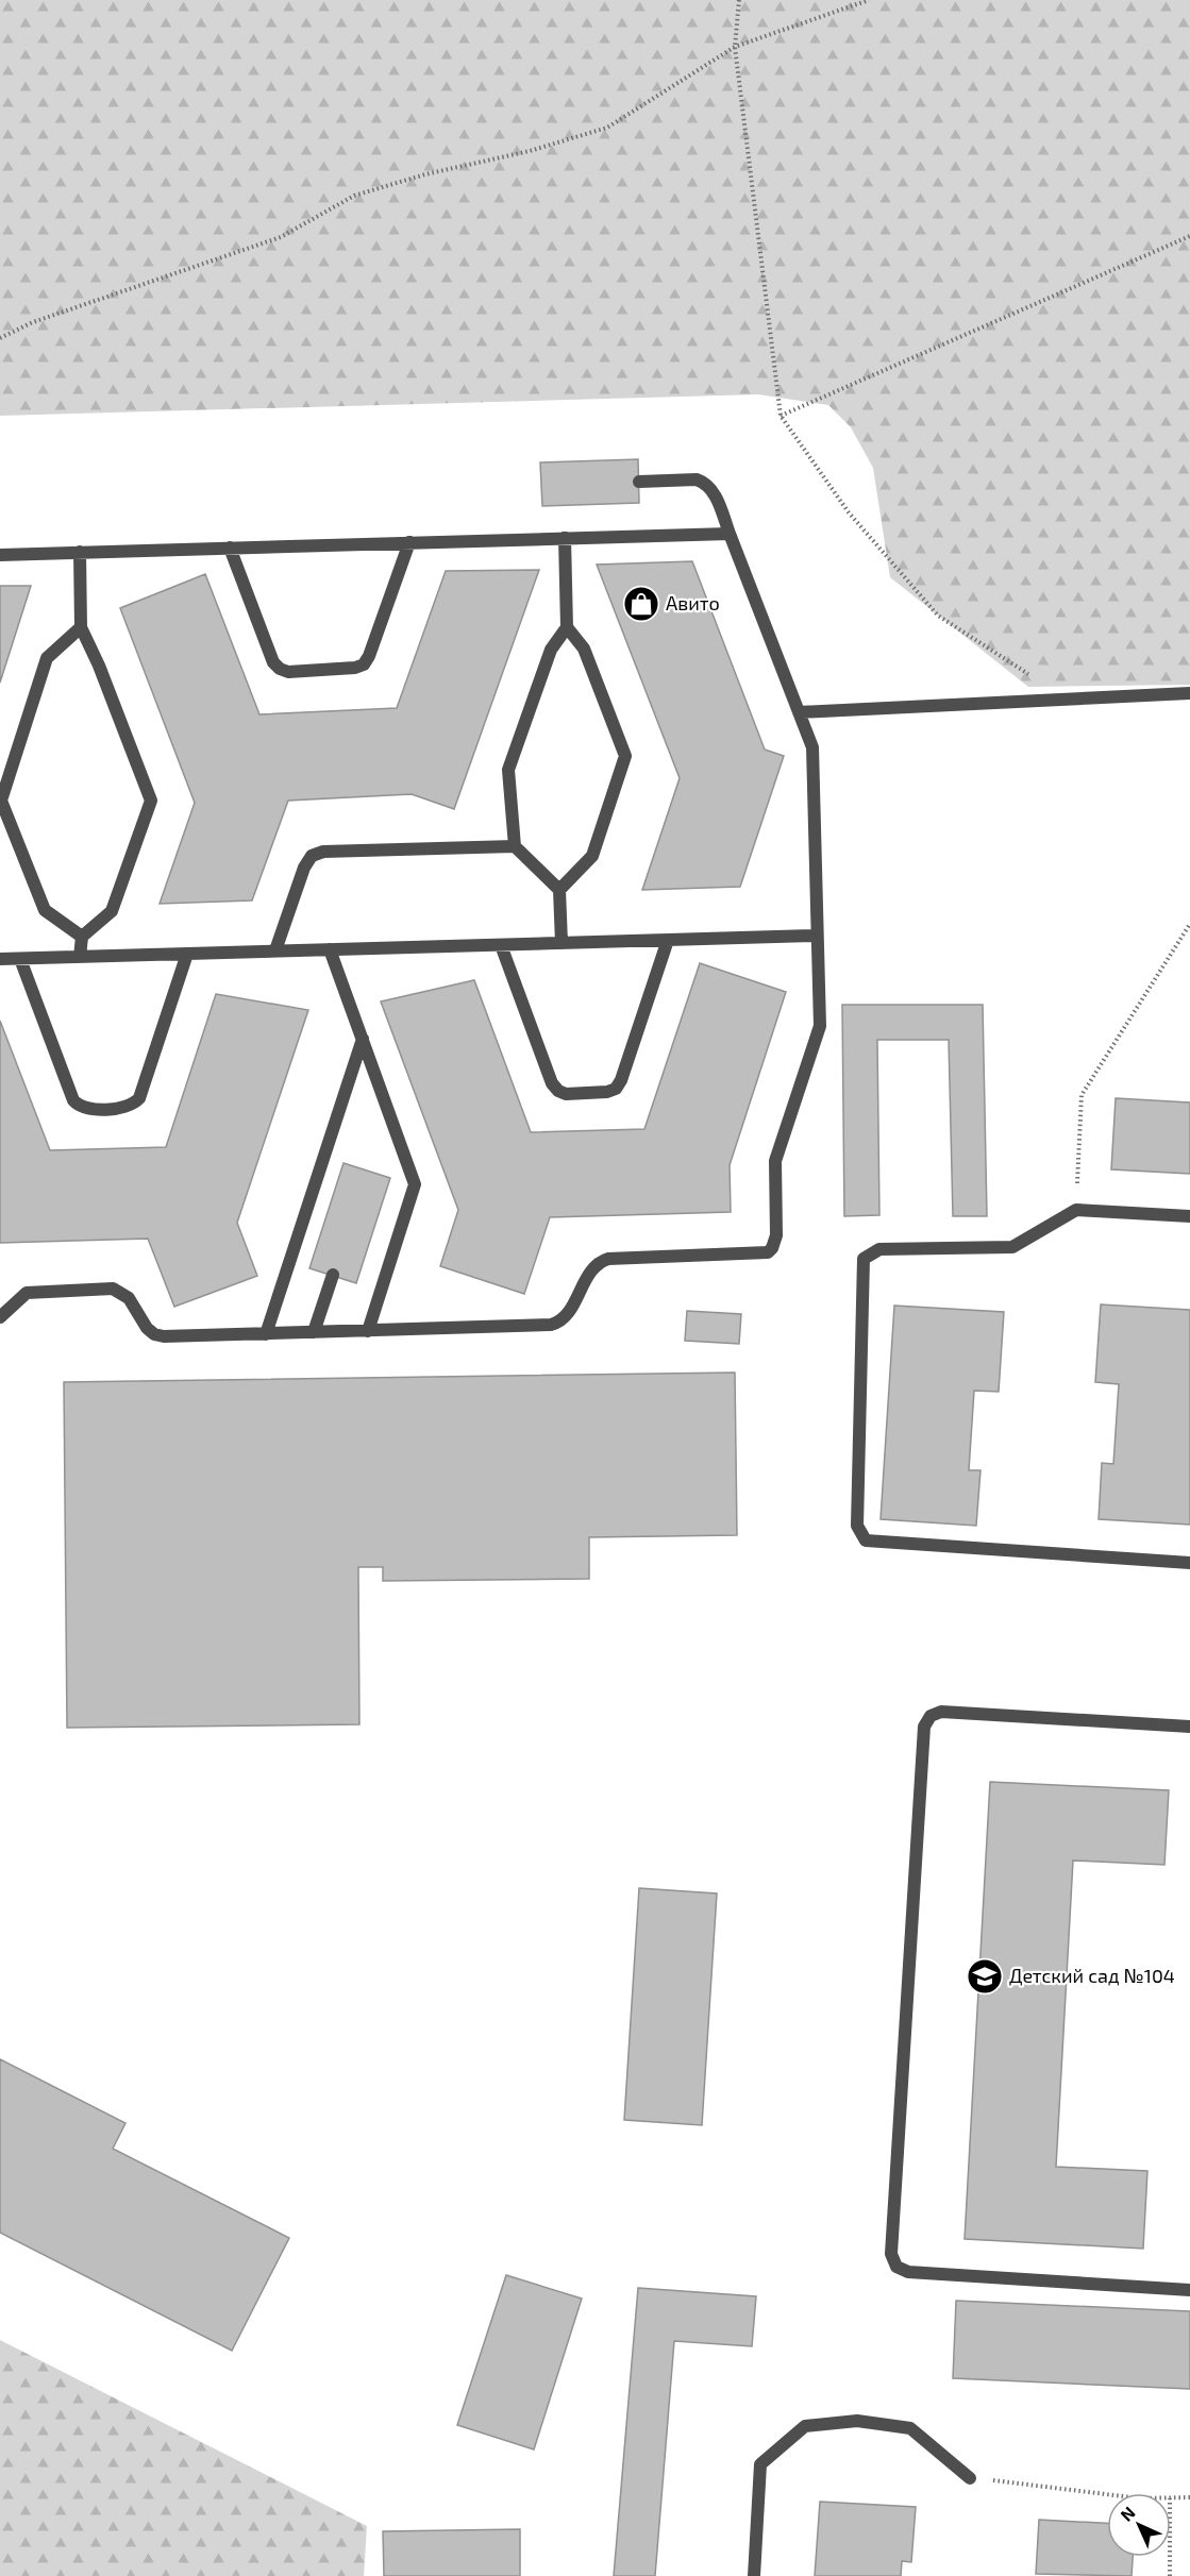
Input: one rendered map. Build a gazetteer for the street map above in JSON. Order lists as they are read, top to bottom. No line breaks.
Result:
{"places":{"shop":["Авито"],"school or university":["Детский сад №104"]},"north":"top left"}
